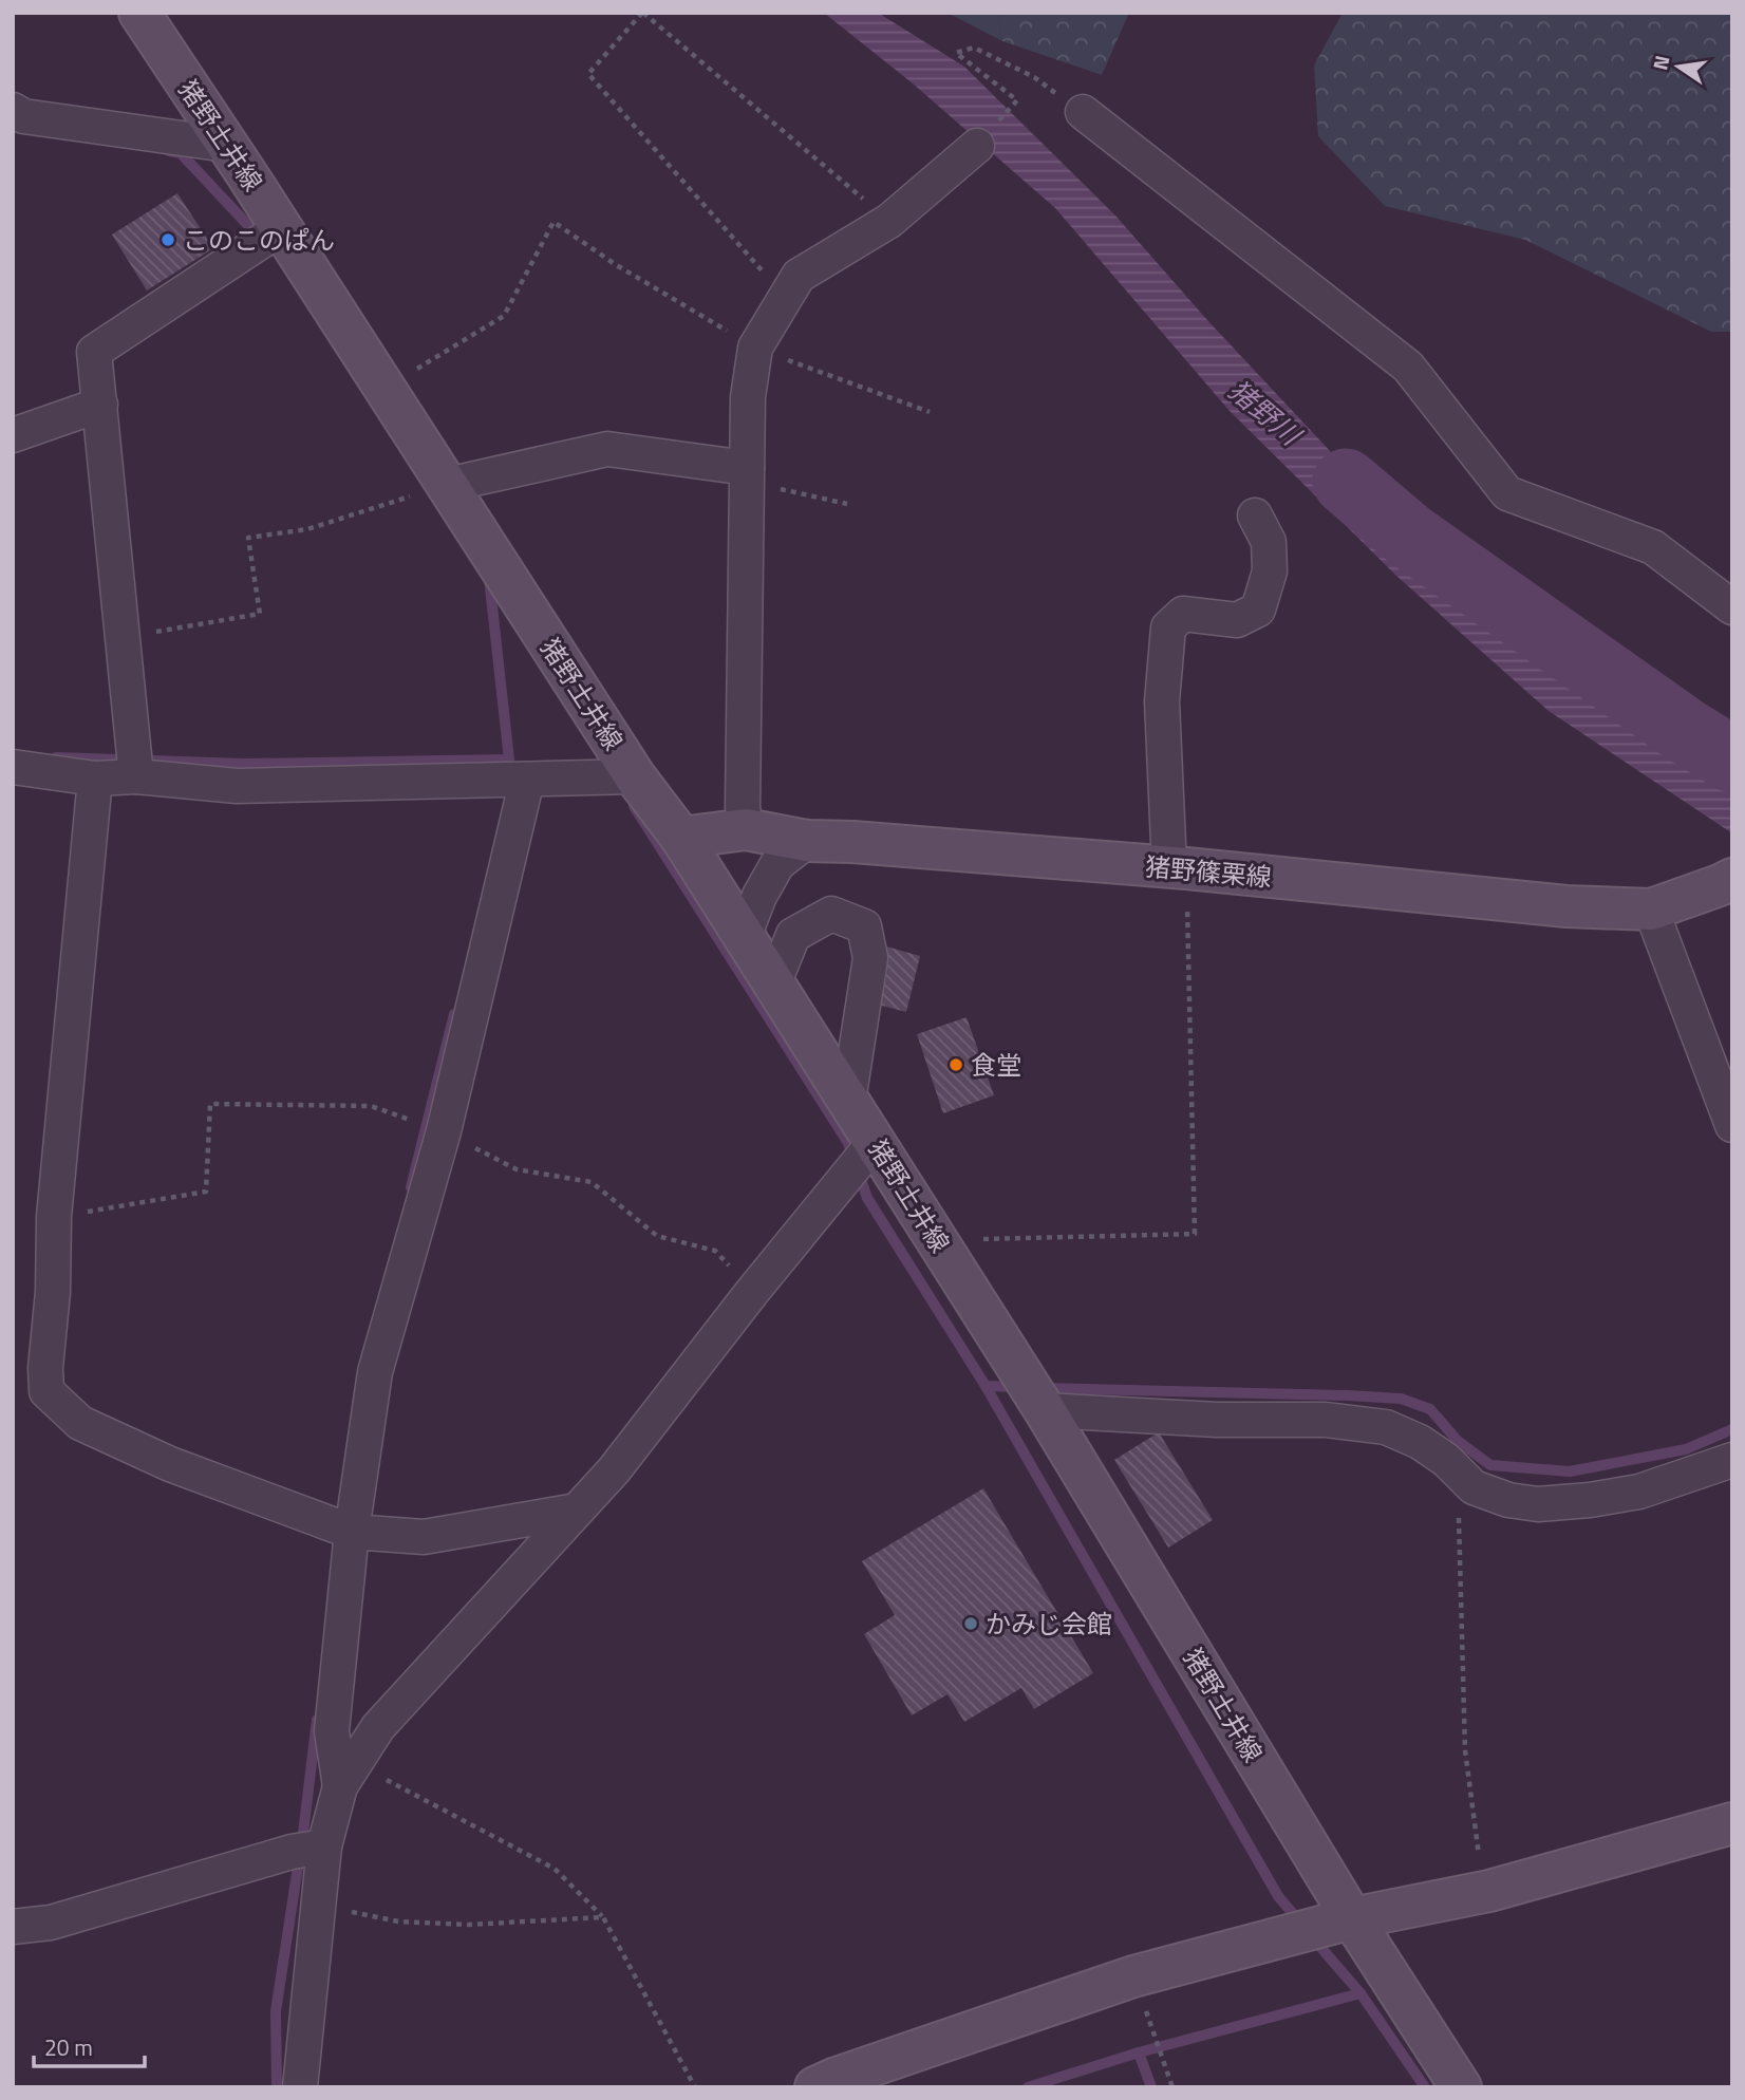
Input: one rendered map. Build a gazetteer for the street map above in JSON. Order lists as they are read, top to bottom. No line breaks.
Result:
{"streets":{"main road":["猪野土井線","猪野篠栗線"]},"crossings":[["猪野土井線","猪野篠栗線"]],"water":["猪野川"],"places":["このこのぱん","食堂","かみじ会館"],"scale_bar":"20 m","north":"left"}
